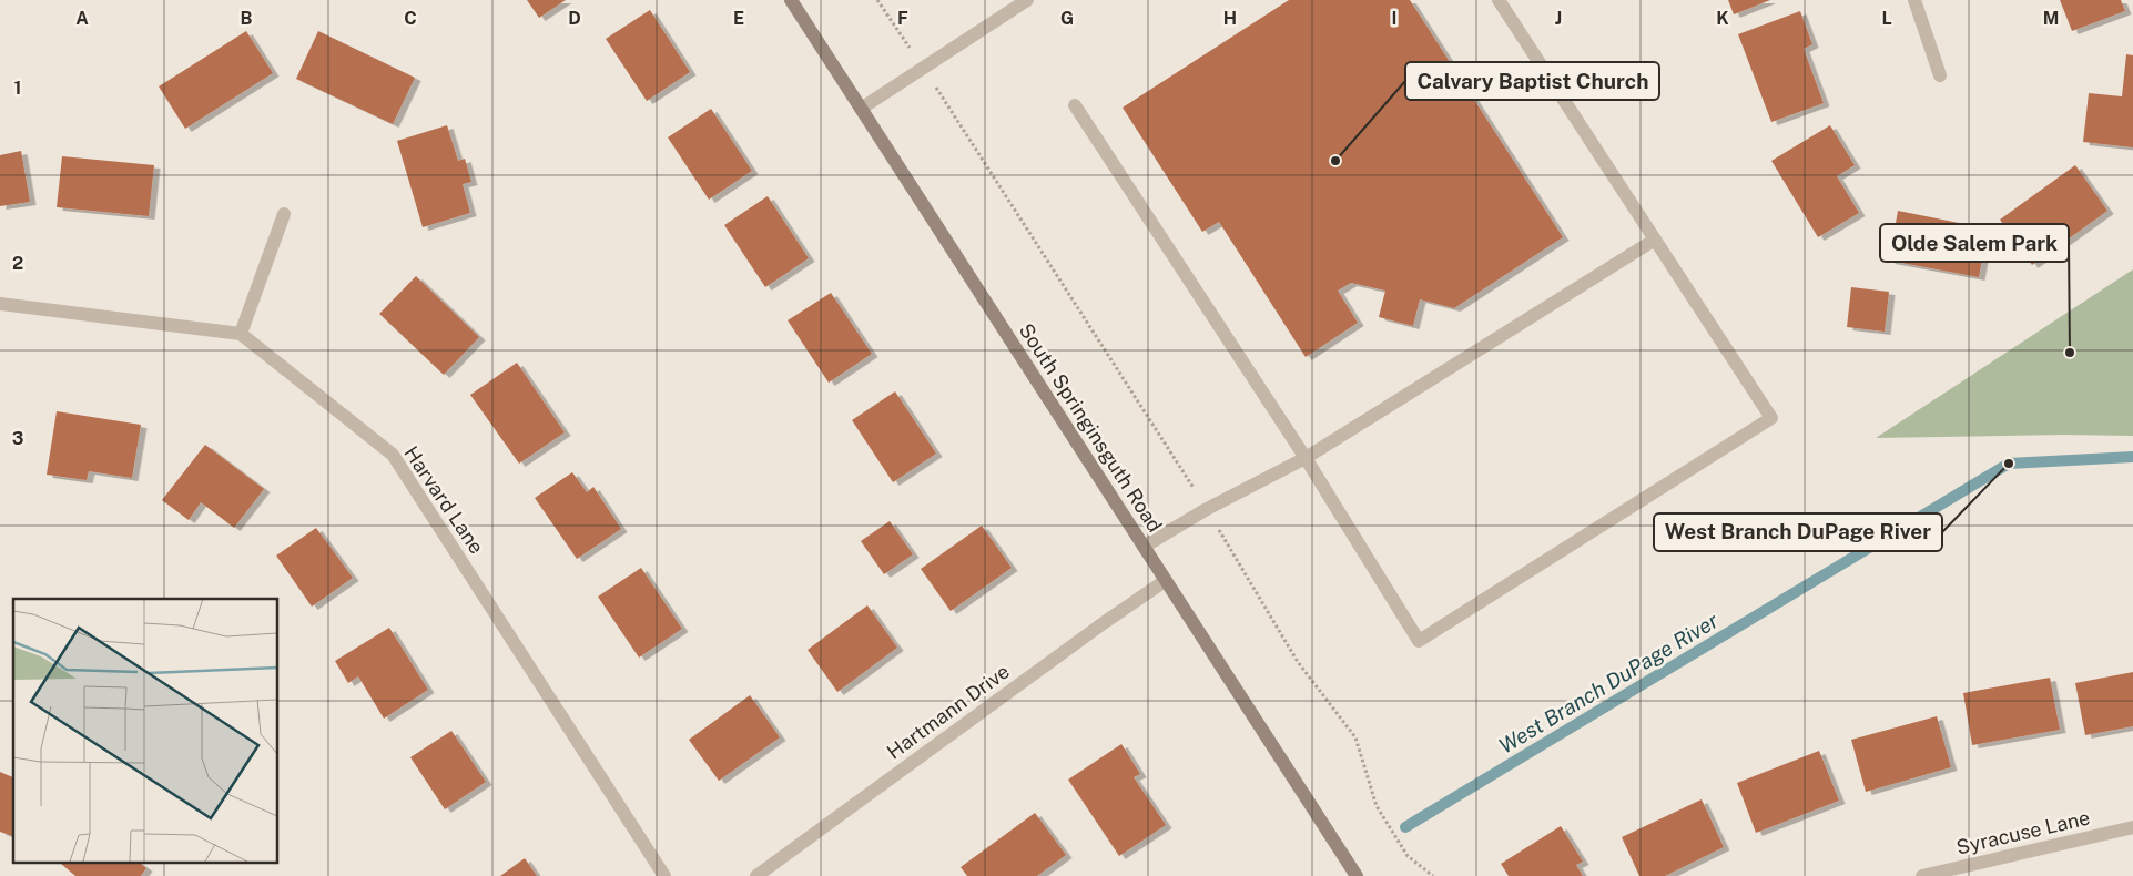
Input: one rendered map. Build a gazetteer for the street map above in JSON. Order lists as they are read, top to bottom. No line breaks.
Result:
{"streets":{"street":["South Springinsguth Road","Harvard Lane","Hartmann Drive","Syracuse Lane"]},"crossings":[["South Springinsguth Road","Hartmann Drive"]],"water":["West Branch DuPage River"],"places":["Calvary Baptist Church","Olde Salem Park","West Branch DuPage River"],"grid":{"columns":["A","B","C","D","E","F","G","H","I","J","K","L","M"],"rows":["1","2","3"]}}
